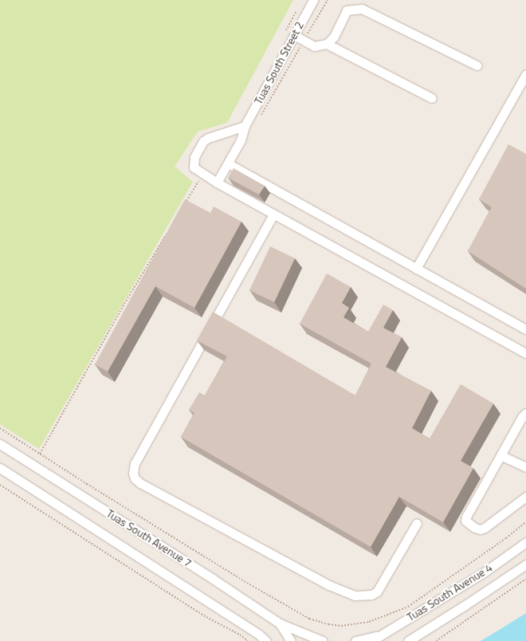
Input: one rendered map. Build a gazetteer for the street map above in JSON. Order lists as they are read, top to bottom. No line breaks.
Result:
{"streets":{"street":["Tuas South Street 2","Tuas South Avenue 7","Tuas South Avenue 4"]}}
